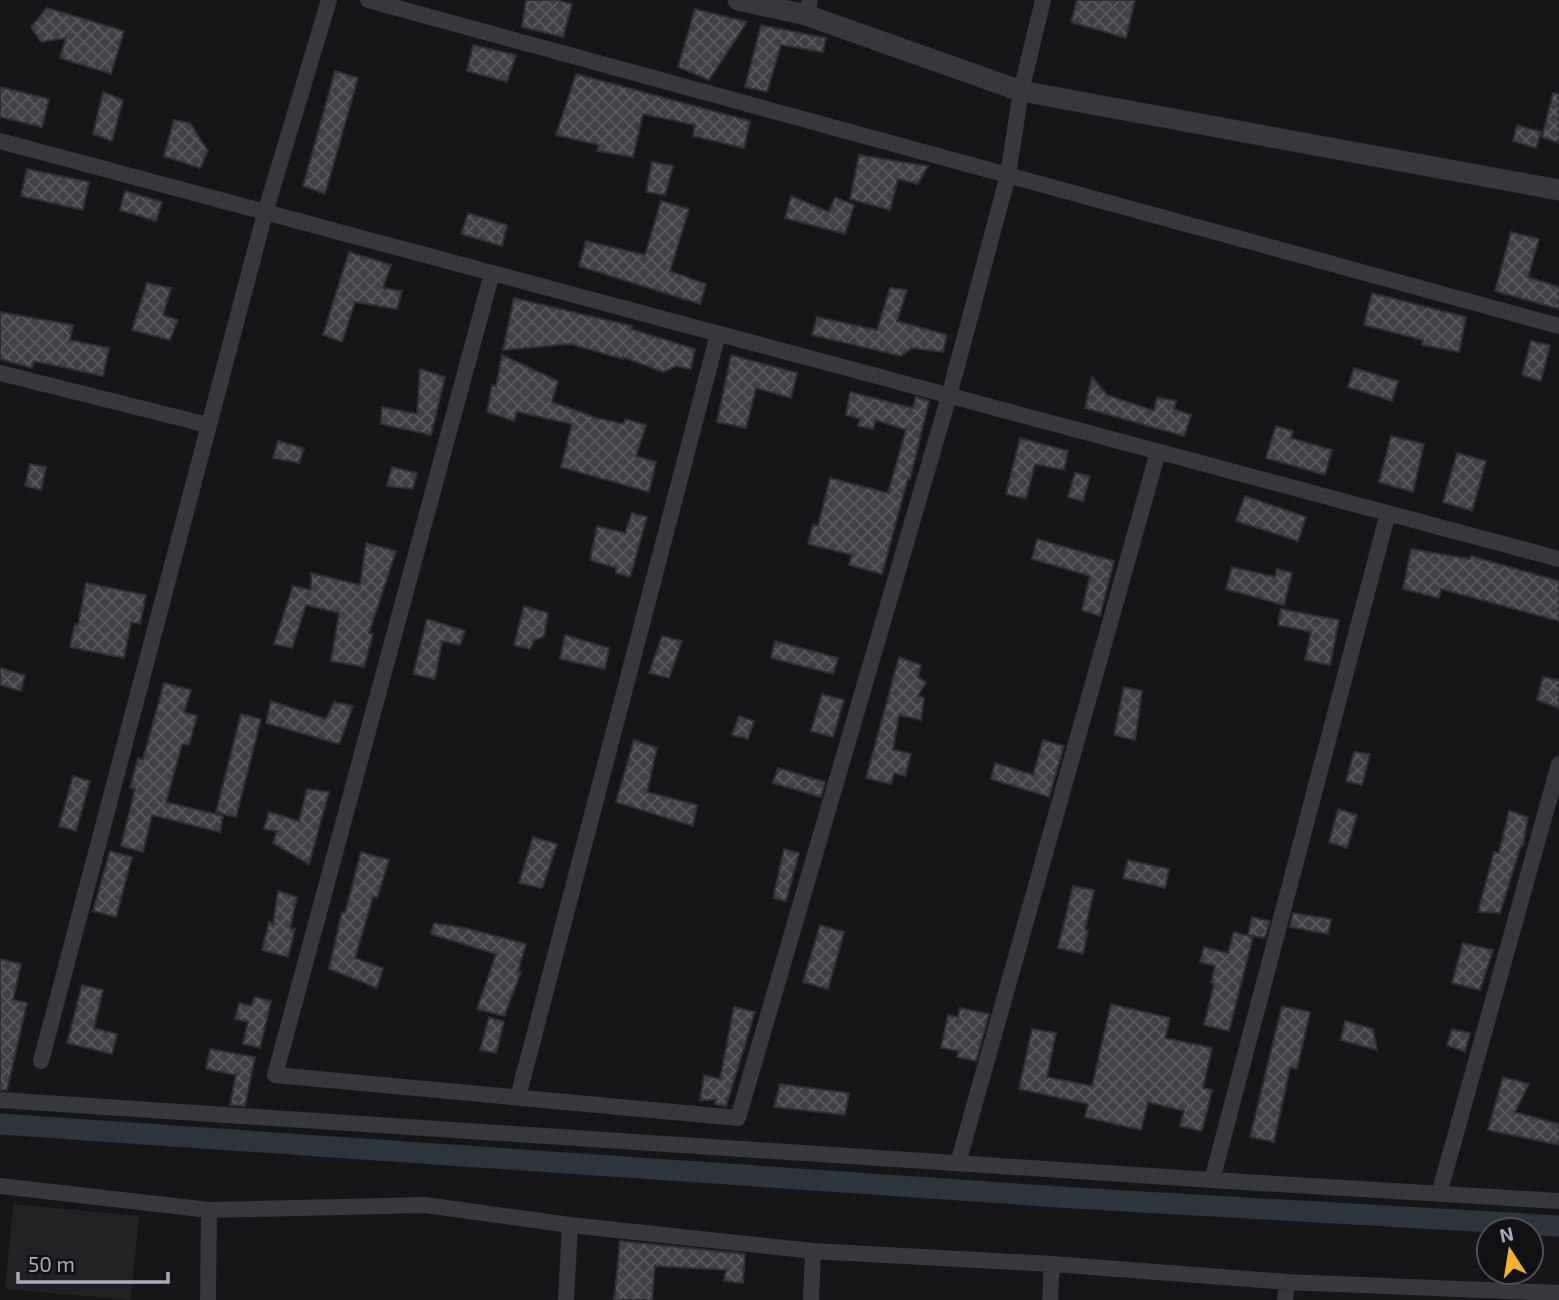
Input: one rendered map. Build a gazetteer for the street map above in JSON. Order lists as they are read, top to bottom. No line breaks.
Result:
{"scale_bar":"50 m","north":"top"}
